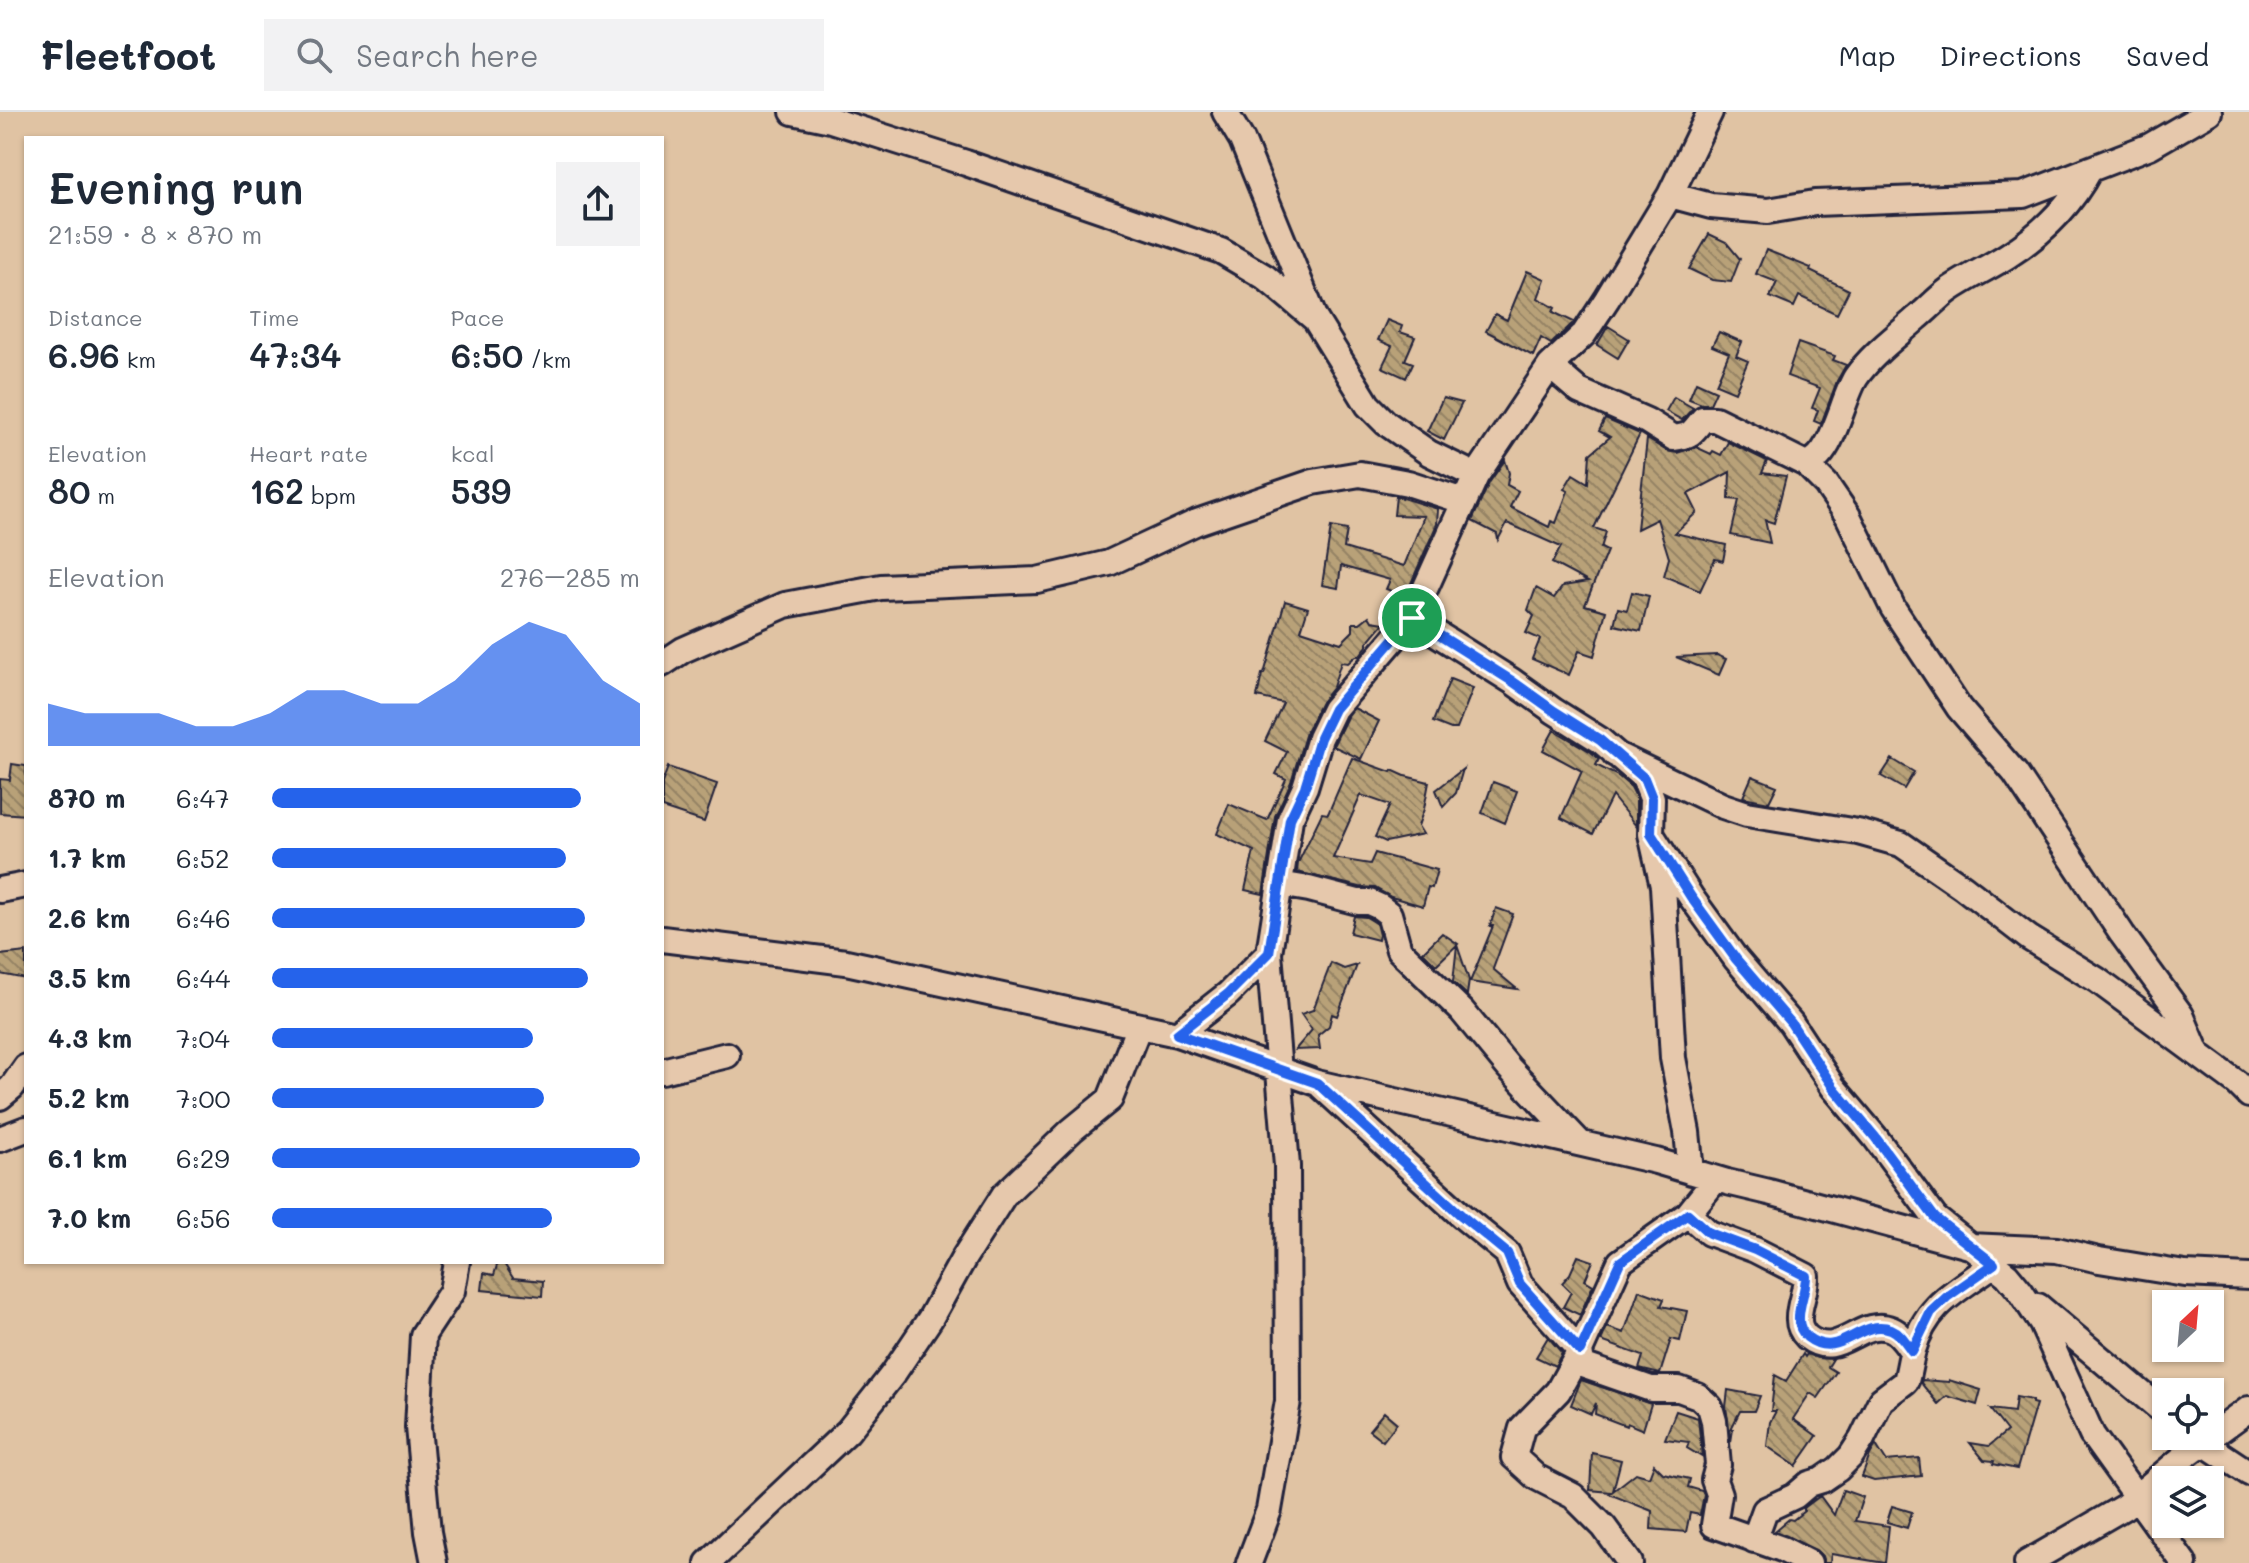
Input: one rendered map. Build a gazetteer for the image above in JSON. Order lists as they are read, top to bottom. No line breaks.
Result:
{"north":"top right","page":{"header":"Fleetfoot","search":"Search here","nav":["Map","Directions","Saved"],"heading":["Evening run","21:59 · 8 × 870 m"],"stats":[["Distance","6.96 km"],["Time","47:34"],["Pace","6:50 /km"],["Elevation","80 m"],["Heart rate","162 bpm"],["kcal","539"]],"chart":["Elevation","276–285 m"],"list":[{"name":"870 m","note":"6:47"},{"name":"1.7 km","note":"6:52"},{"name":"2.6 km","note":"6:46"},{"name":"3.5 km","note":"6:44"},{"name":"4.3 km","note":"7:04"},{"name":"5.2 km","note":"7:00"},{"name":"6.1 km","note":"6:29"},{"name":"7.0 km","note":"6:56"}]}}
